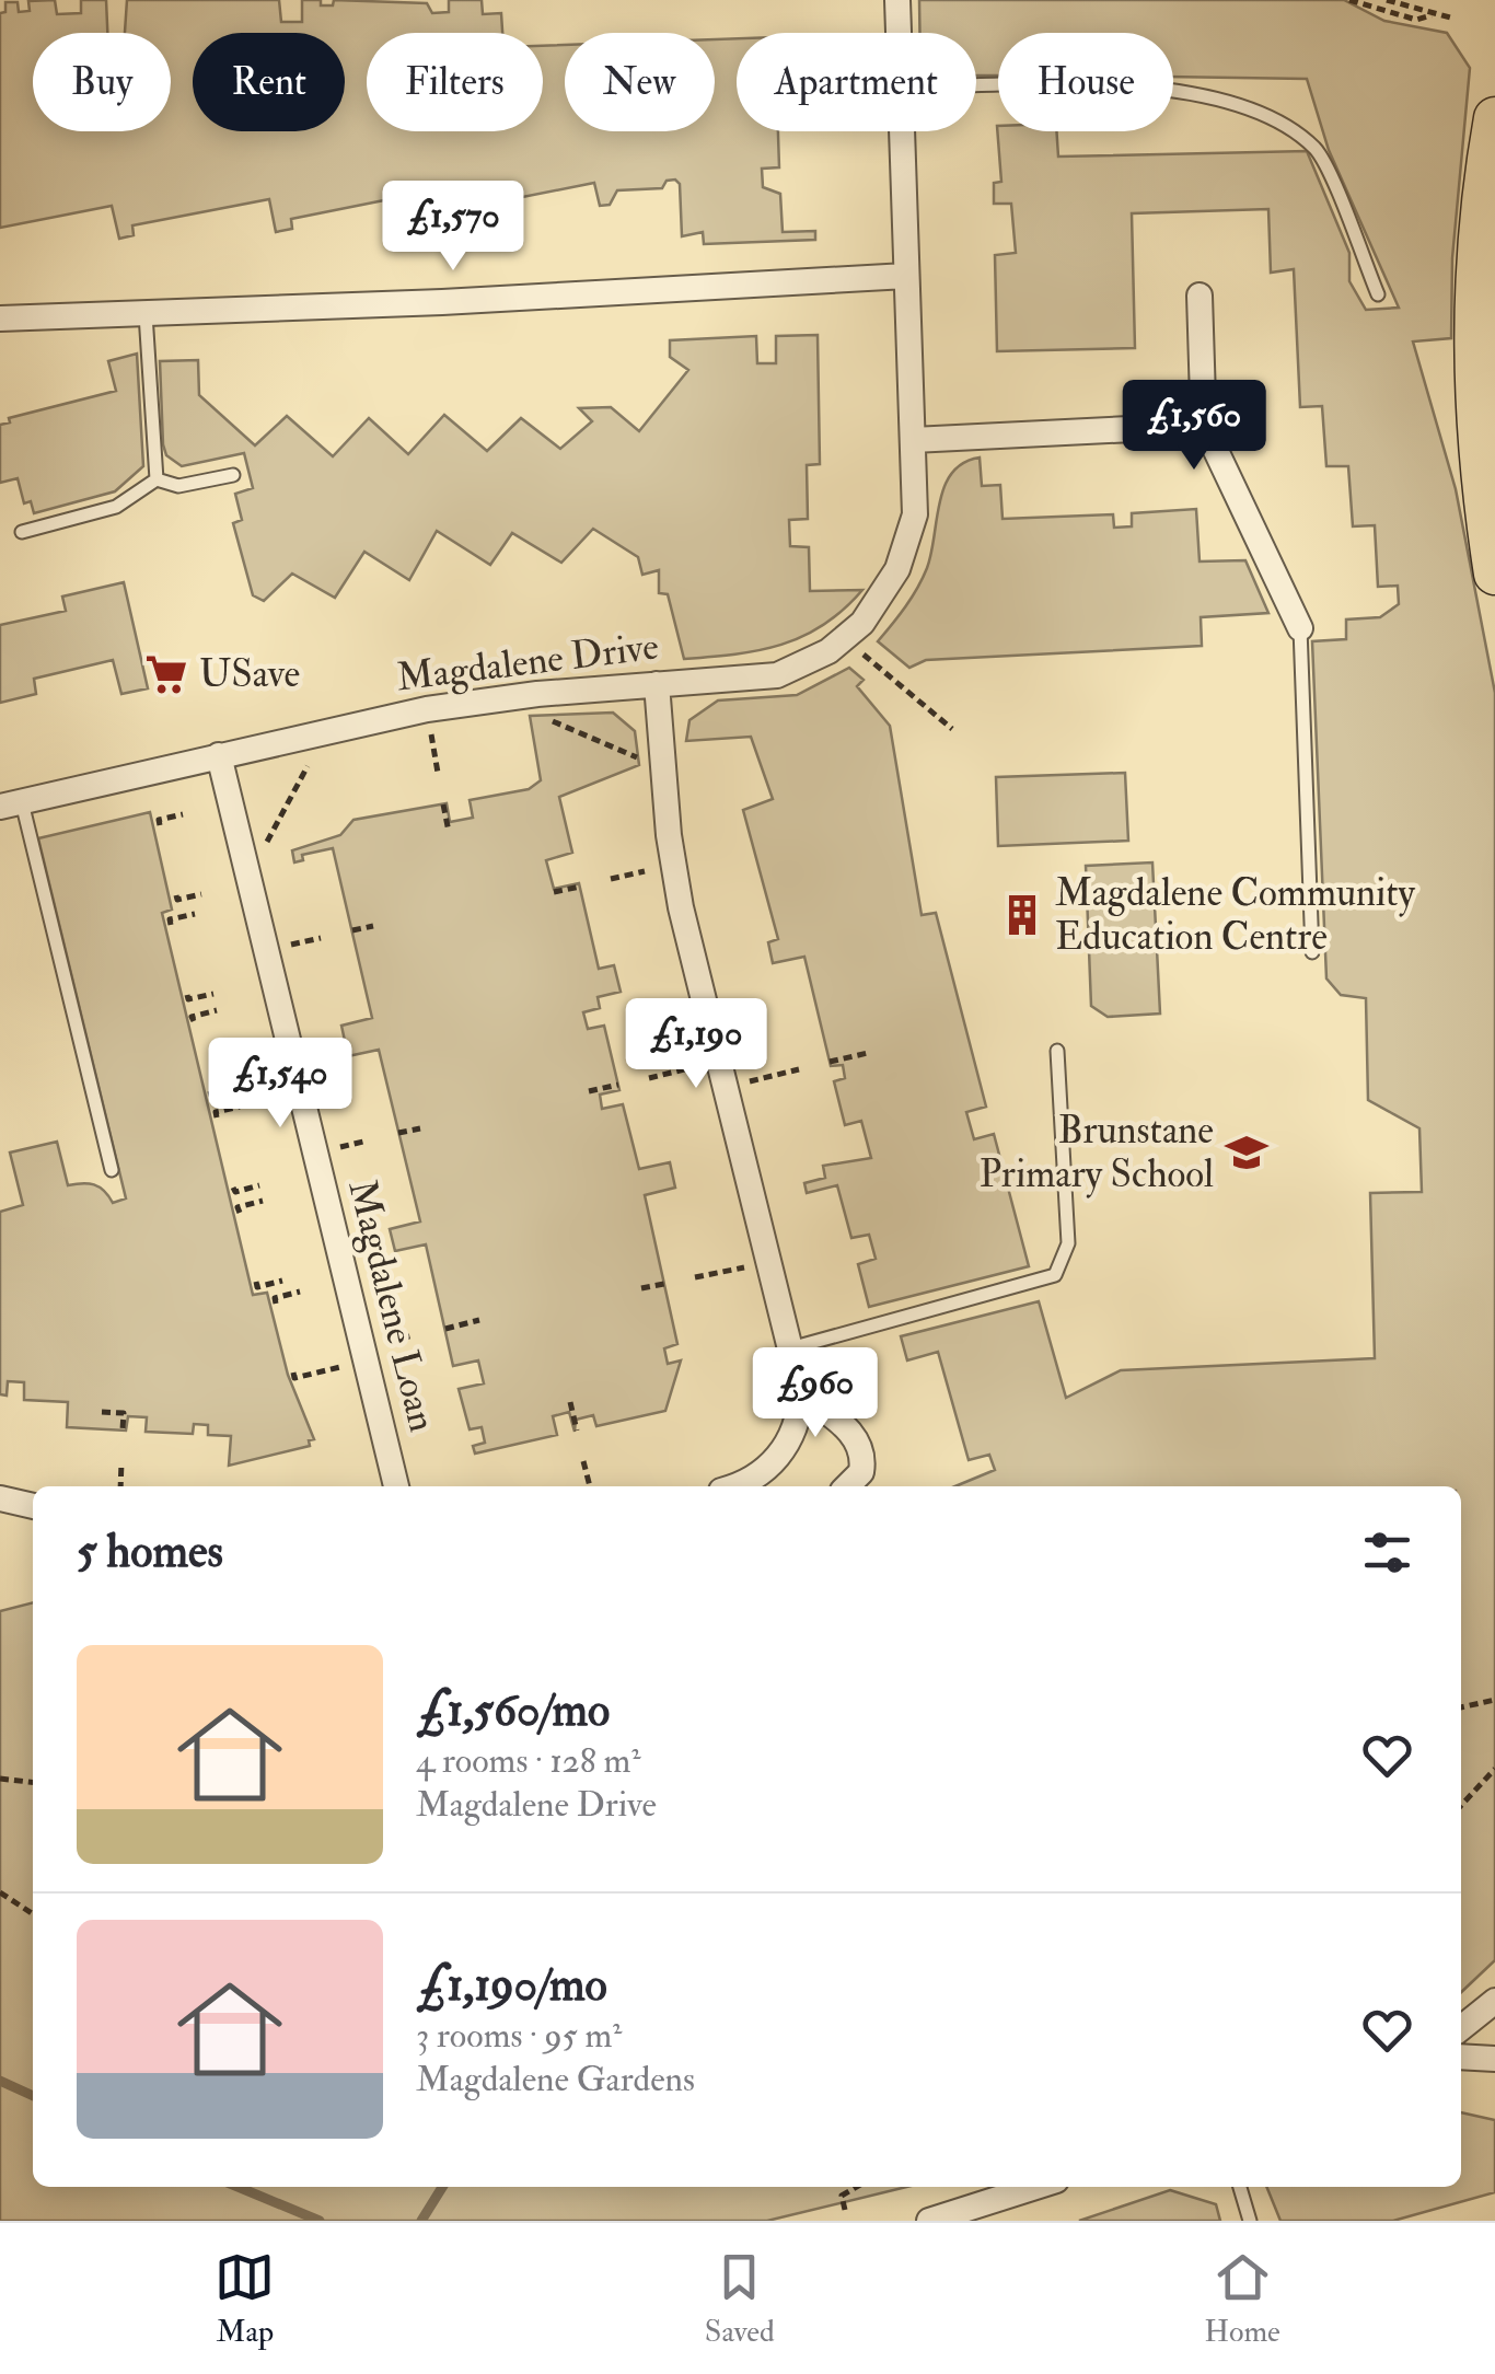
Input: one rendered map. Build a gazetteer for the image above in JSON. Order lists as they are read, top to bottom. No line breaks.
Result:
{"streets":{"street":["Magdalene Drive","Magdalene Loan"]},"crossings":[["Magdalene Drive","Magdalene Loan"]],"places":{"supermarket":["USave"],"building":["Magdalene Community Education Centre"],"school or university":["Brunstane Primary School"]},"page":{"chip":["Buy","Rent","Filters","New","Apartment","House"],"price":["£1,570","£1,560","£1,190","£1,540","£960"],"heading":"5 homes","list":[{"name":"£1,560/mo","note":"4 rooms · 128 m² · Magdalene Drive"},{"name":"£1,190/mo","note":"3 rooms · 95 m² · Magdalene Gardens"}],"tabs":["Map","Saved","Home"]}}
